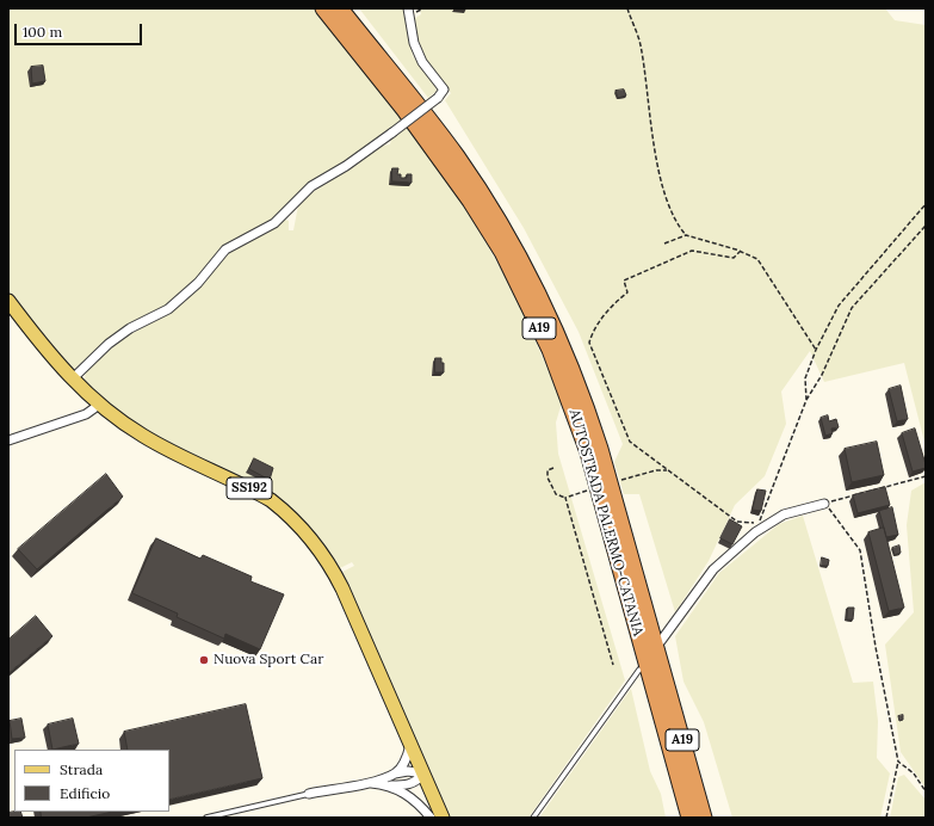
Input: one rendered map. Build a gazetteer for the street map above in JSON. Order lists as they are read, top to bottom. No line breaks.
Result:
{"streets":{"highway":["A19","AUTOSTRADA PALERMO-CATANIA"],"main road":["SS192"]},"places":["Nuova Sport Car"],"legend":["Strada","Edificio"],"scale_bar":"100 m"}
